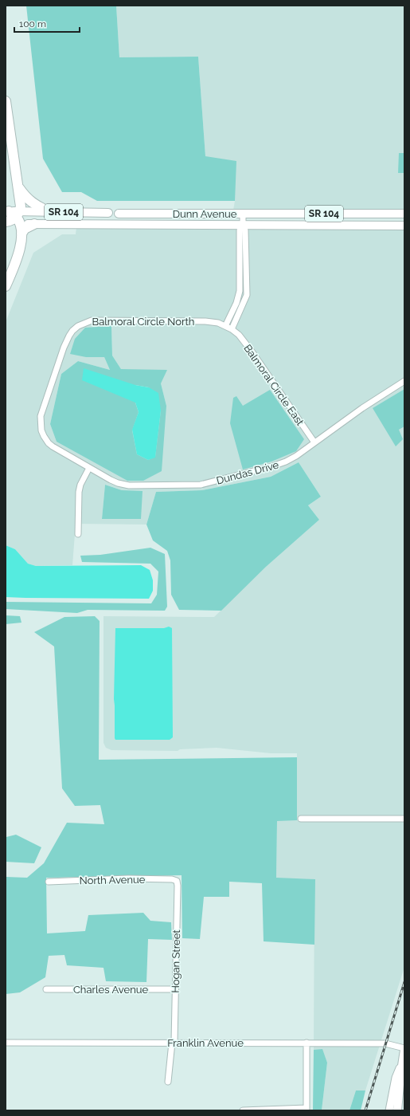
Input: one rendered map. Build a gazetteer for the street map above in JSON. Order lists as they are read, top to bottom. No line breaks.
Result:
{"streets":{"main road":["SR 104","Dunn Avenue"],"street":["Balmoral Circle North","Balmoral Circle East","Dundas Drive","North Avenue","Hogan Street","Charles Avenue","Franklin Avenue"]},"crossings":[["Balmoral Circle North","Balmoral Circle East"],["Balmoral Circle North","Dundas Drive"],["Balmoral Circle East","Dundas Drive"],["North Avenue","Hogan Street"],["Hogan Street","Charles Avenue"],["Hogan Street","Franklin Avenue"]],"scale_bar":"100 m"}
